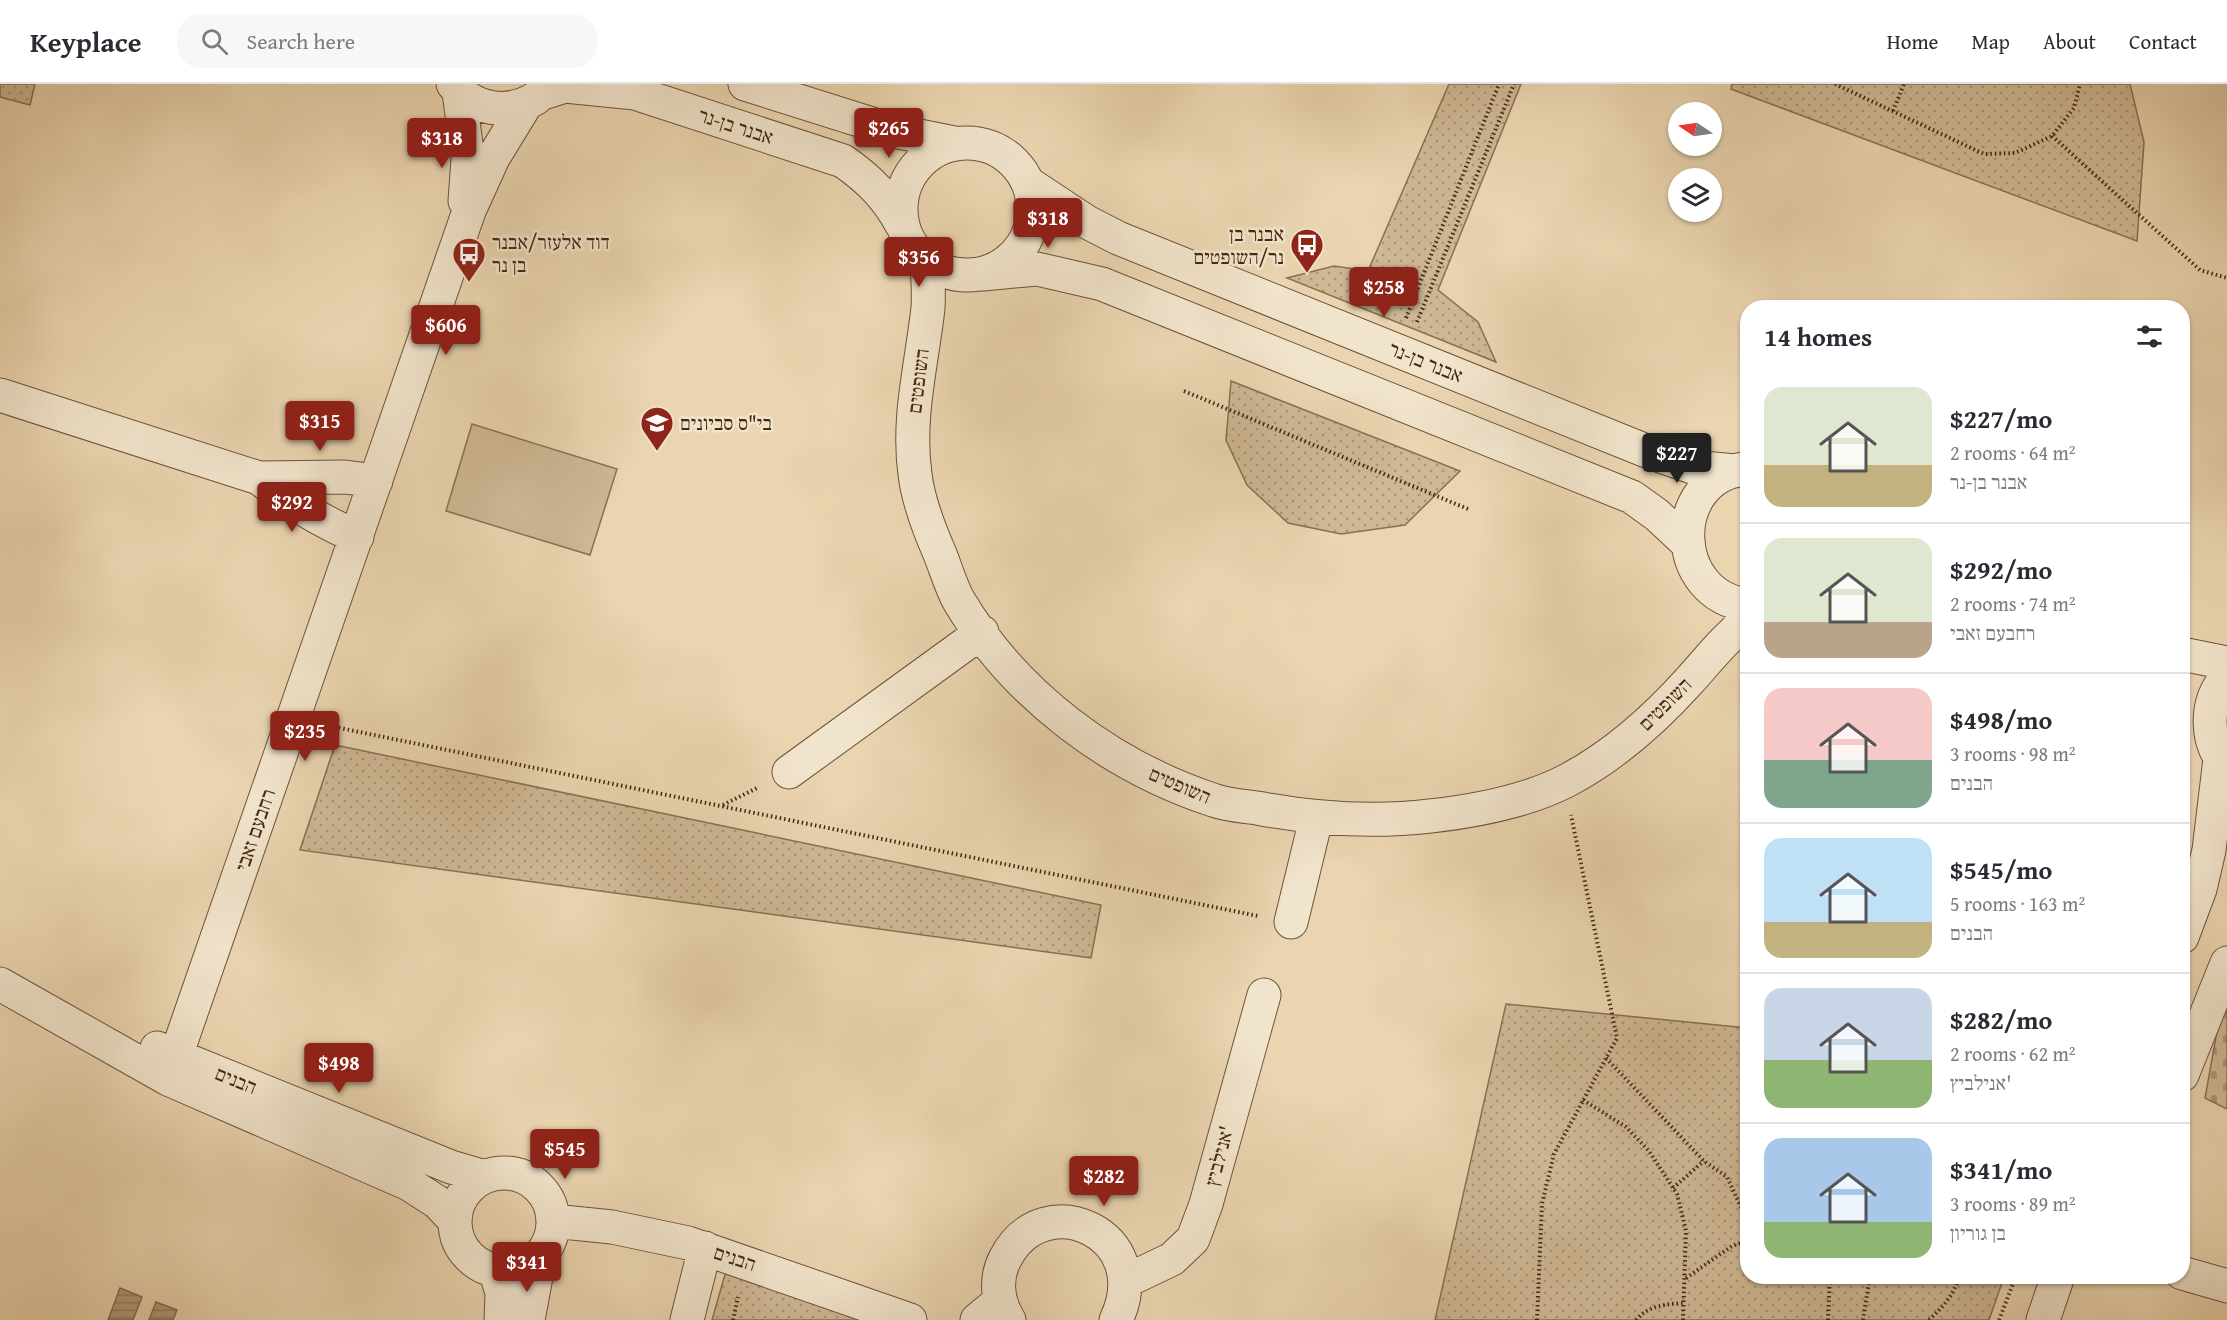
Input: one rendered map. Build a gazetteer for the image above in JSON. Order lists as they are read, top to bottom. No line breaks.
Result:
{"streets":{"street":["אבנר בן-נר","השופטים","רחבעם זאבי","הבנים","אנילביץ'"]},"crossings":[["אבנר בן-נר","השופטים"],["רחבעם זאבי","הבנים"]],"places":{"bus stop":["אבנר בן נר/השופטים","דוד אלעזר/אבנר בן נר"],"school or university":["בי\"ס סביונים"]},"north":"left","page":{"header":"Keyplace","search":"Search here","nav":["Home","Map","About","Contact"],"price":["$265","$318","$318","$356","$258","$606","$315","$227","$292","$235","$498","$545","$282","$341"],"heading":"14 homes","list":[{"name":"$227/mo","note":"2 rooms · 64 m² · אבנר בן-נר"},{"name":"$292/mo","note":"2 rooms · 74 m² · רחבעם זאבי"},{"name":"$498/mo","note":"3 rooms · 98 m² · הבנים"},{"name":"$545/mo","note":"5 rooms · 163 m² · הבנים"},{"name":"$282/mo","note":"2 rooms · 62 m² · אנילביץ'"},{"name":"$341/mo","note":"3 rooms · 89 m² · בן גוריון"}]}}
